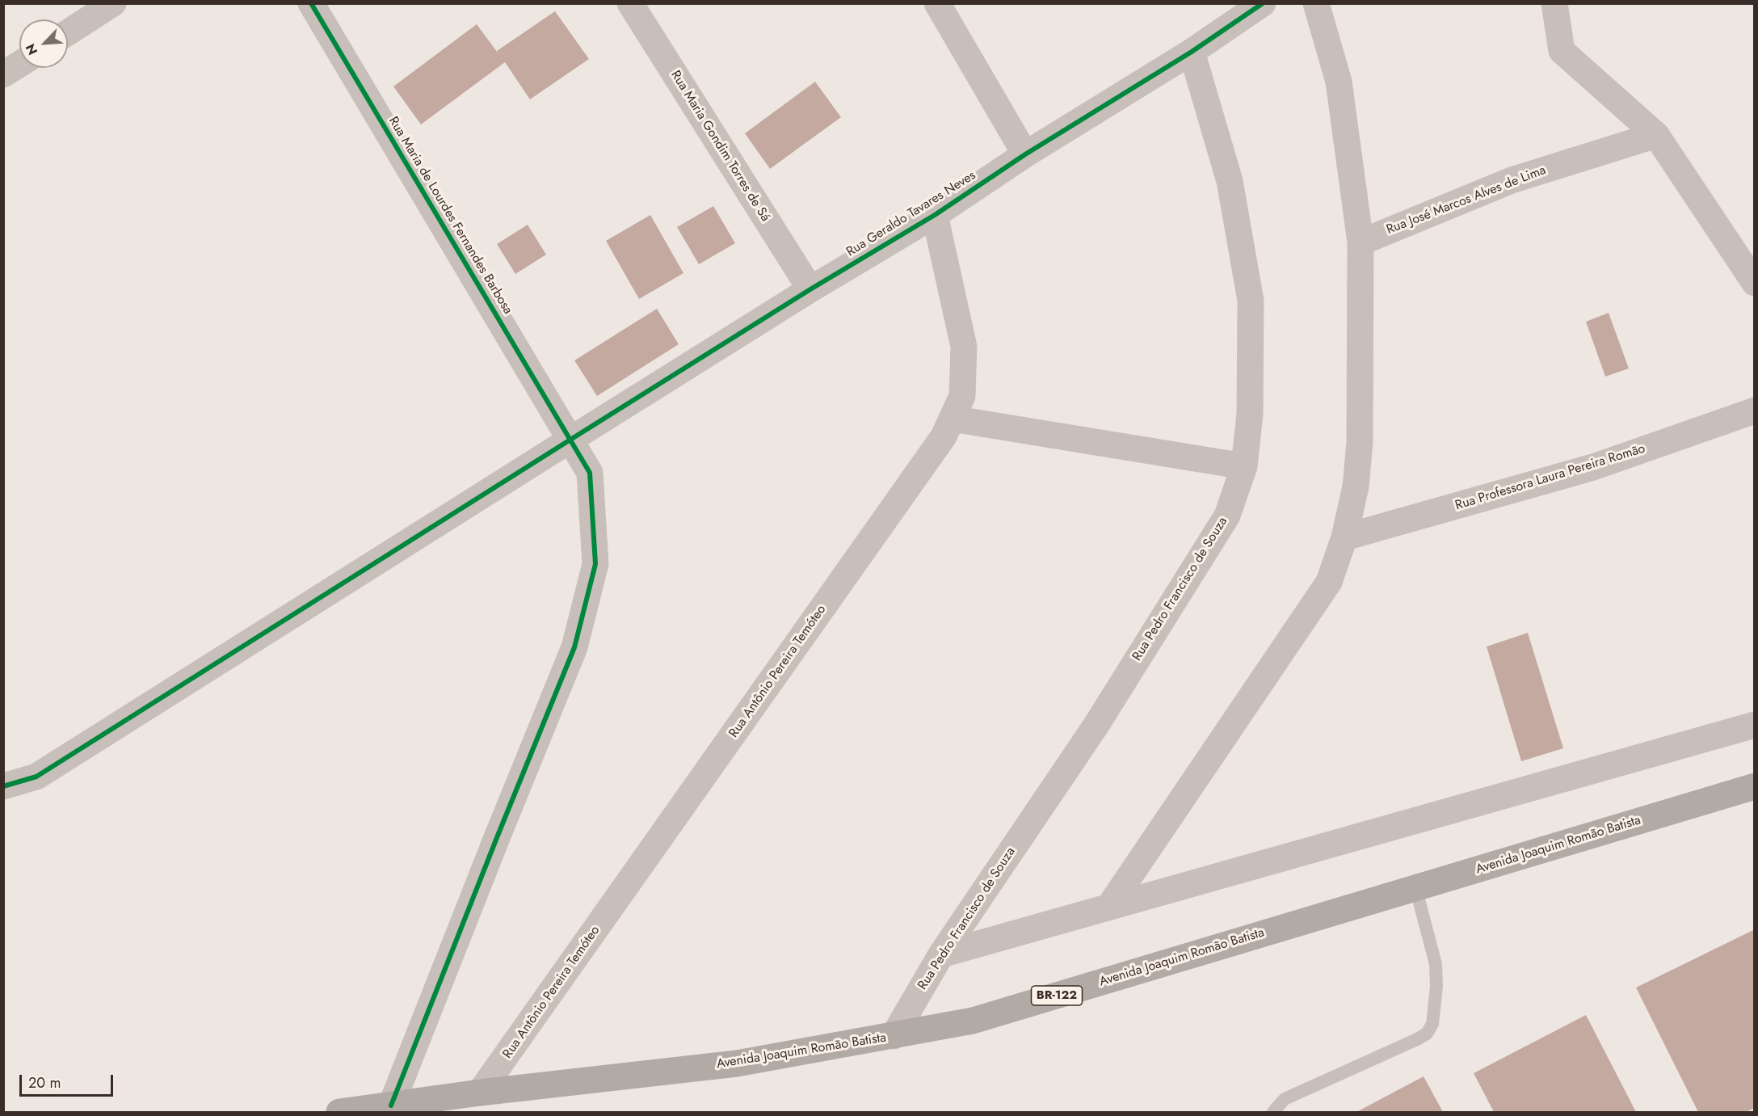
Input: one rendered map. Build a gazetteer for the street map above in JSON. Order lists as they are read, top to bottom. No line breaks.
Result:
{"streets":{"highway":["Avenida Joaquim Romão Batista","BR-122"],"street":["Rua Maria Gondim Torres de Sá","Rua José Marcos Alves de Lima","Rua Geraldo Tavares Neves","Rua Maria de Lourdes Fernandes Barbosa","Rua Professora Laura Pereira Romão","Rua Pedro Francisco de Souza","Rua Antônio Pereira Temóteo"]},"crossings":[["Rua Maria Gondim Torres de Sá","Rua Geraldo Tavares Neves"],["Rua Geraldo Tavares Neves","Rua Maria de Lourdes Fernandes Barbosa"],["Rua Geraldo Tavares Neves","Rua Pedro Francisco de Souza"],["Rua Geraldo Tavares Neves","Rua Antônio Pereira Temóteo"],["Rua Maria de Lourdes Fernandes Barbosa","Avenida Joaquim Romão Batista"],["Rua Pedro Francisco de Souza","Avenida Joaquim Romão Batista"],["Rua Antônio Pereira Temóteo","Avenida Joaquim Romão Batista"]],"scale_bar":"20 m","north":"bottom left"}
